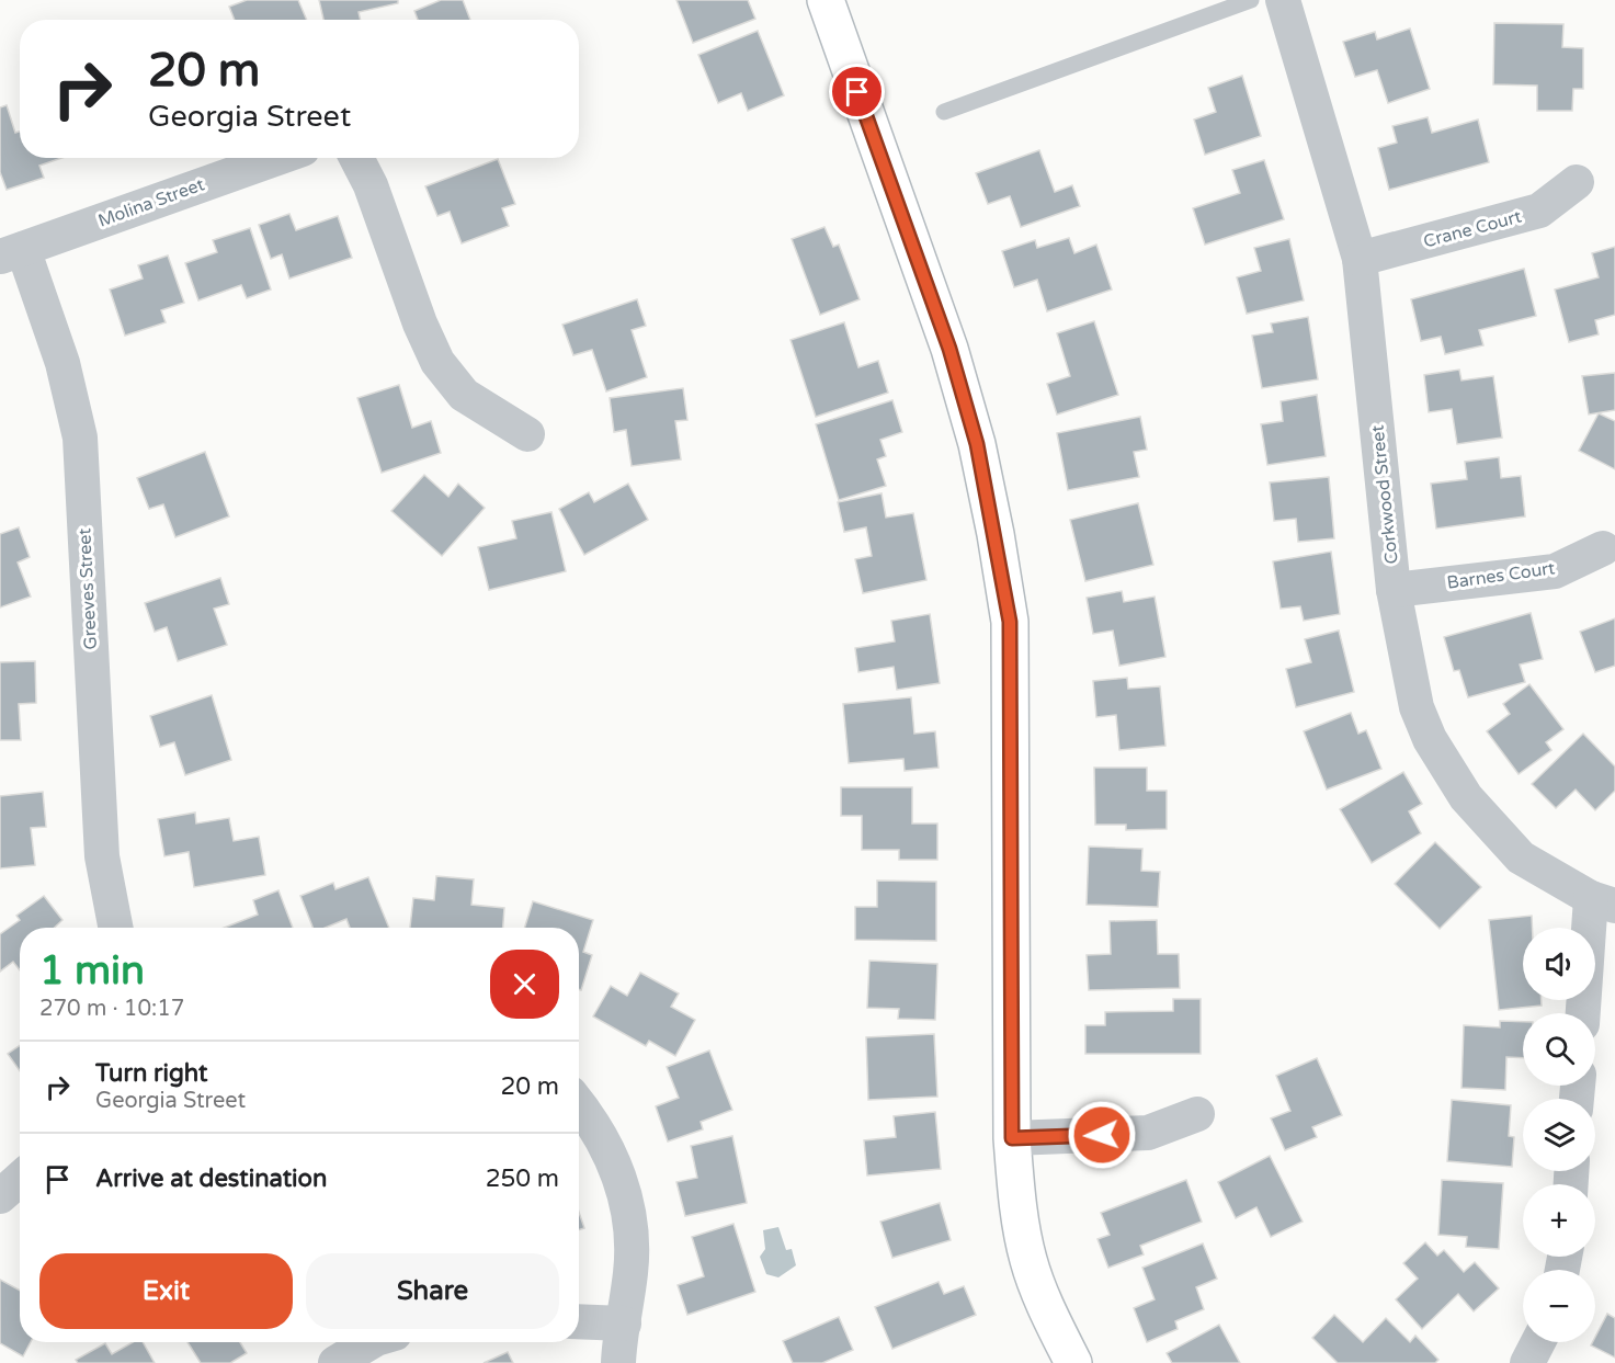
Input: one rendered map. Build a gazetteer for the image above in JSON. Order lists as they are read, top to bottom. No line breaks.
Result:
{"streets":{"street":["Molina Street","Crane Court","Corkwood Street","Barnes Court","Greeves Street"]},"crossings":[["Molina Street","Greeves Street"],["Crane Court","Corkwood Street"],["Corkwood Street","Barnes Court"]],"page":{"turn":["20 m","Georgia Street"],"map_buttons":["+","−"],"heading":["1 min","270 m · 10:17"],"list":[{"name":"Turn right","note":"Georgia Street","value":"20 m"},{"name":"Arrive at destination","value":"250 m"}],"buttons":["Exit","Share"]}}
